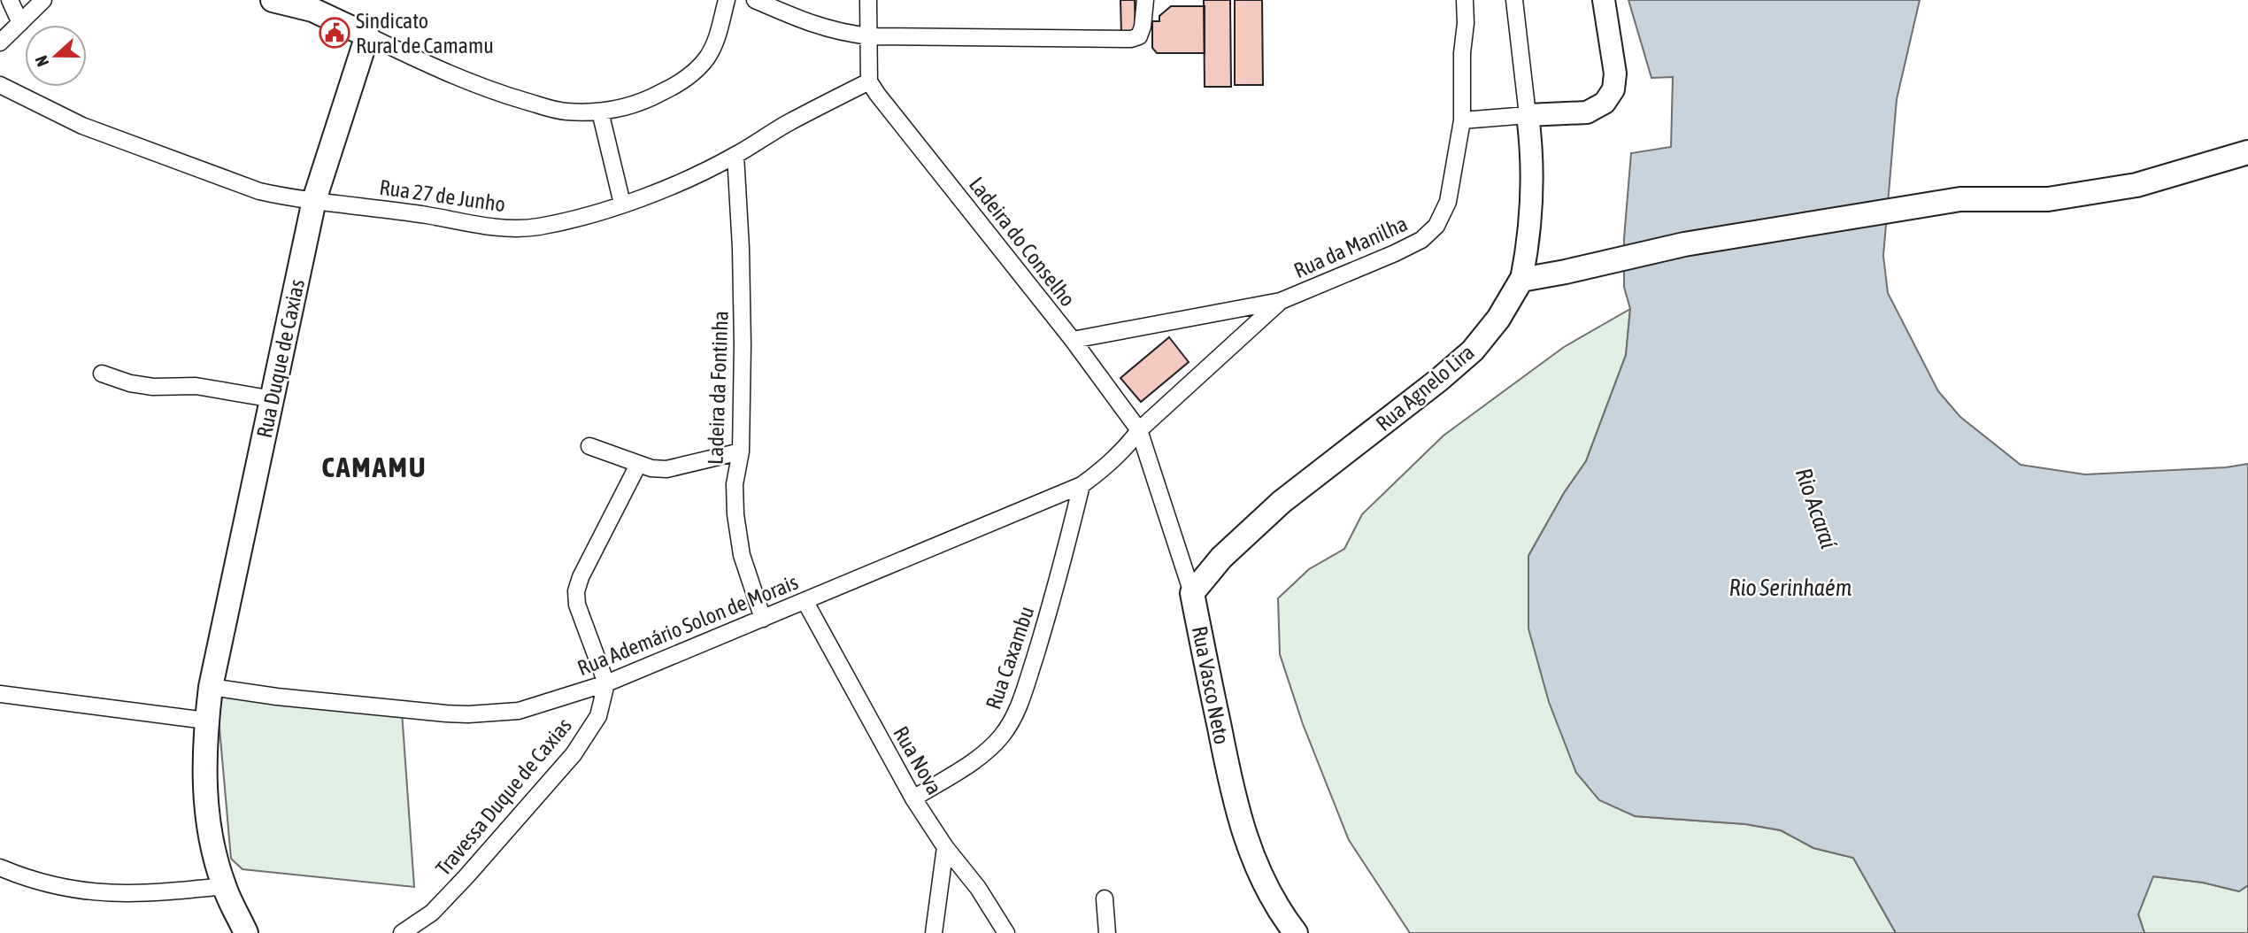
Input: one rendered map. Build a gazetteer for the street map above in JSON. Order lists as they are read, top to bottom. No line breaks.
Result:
{"streets":{"main road":["Rua Duque de Caxias","Rua Agnelo Lira","Rua Vasco Neto"],"street":["Rua 27 de Junho","Ladeira do Conselho","Rua da Manilha","Ladeira da Fontinha","Rua Ademário Solon de Morais","Rua Caxambu","Rua Nova","Travessa Duque de Caxias"]},"crossings":[["Rua 27 de Junho","Ladeira do Conselho"],["Rua 27 de Junho","Rua Duque de Caxias"],["Rua 27 de Junho","Ladeira da Fontinha"],["Ladeira do Conselho","Rua da Manilha"],["Ladeira do Conselho","Rua Ademário Solon de Morais"],["Ladeira do Conselho","Rua Vasco Neto"],["Rua da Manilha","Rua Ademário Solon de Morais"],["Rua da Manilha","Rua Vasco Neto"],["Rua Duque de Caxias","Rua Ademário Solon de Morais"],["Ladeira da Fontinha","Rua Ademário Solon de Morais"],["Rua Agnelo Lira","Rua Vasco Neto"],["Rua Ademário Solon de Morais","Rua Caxambu"],["Rua Ademário Solon de Morais","Rua Vasco Neto"],["Rua Ademário Solon de Morais","Rua Nova"],["Rua Ademário Solon de Morais","Travessa Duque de Caxias"],["Rua Caxambu","Rua Nova"]],"districts":["CAMAMU"],"water":["Rio Acaraí","Rio Serinhaém"],"places":{"public building":["Sindicato Rural de Camamu"]},"north":"left"}
